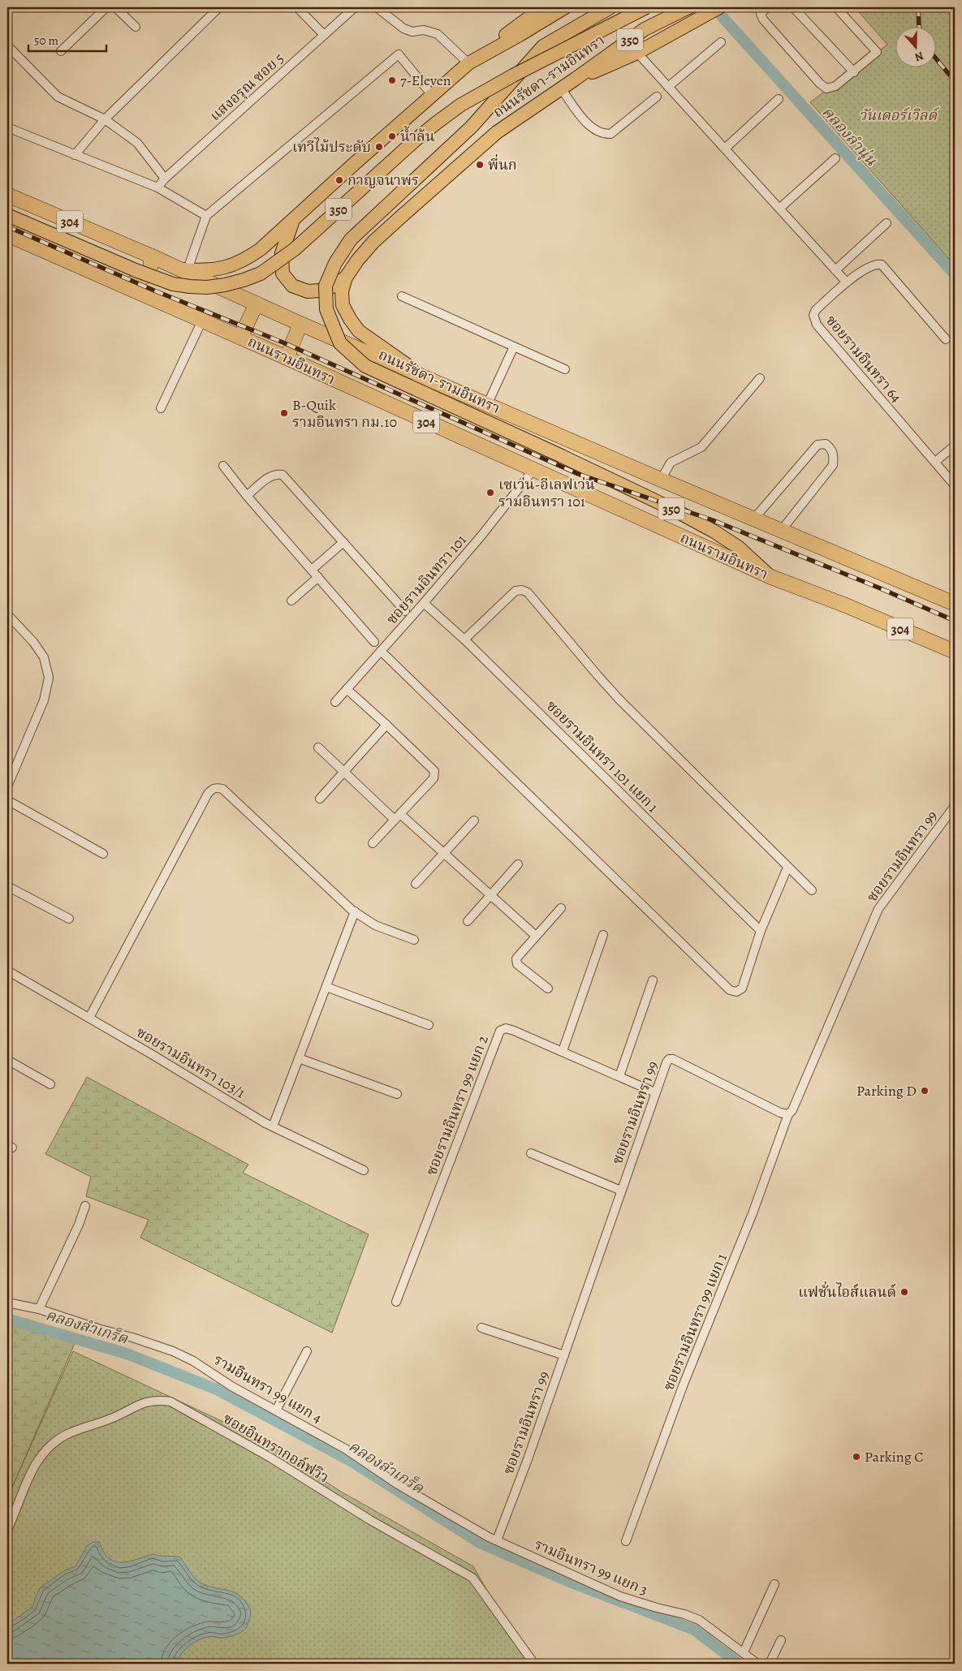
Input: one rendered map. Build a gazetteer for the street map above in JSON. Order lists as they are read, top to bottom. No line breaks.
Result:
{"streets":{"highway":["304","ถนนรามอินทรา"],"main road":["350","ถนนรัชดา-รามอินทรา"],"street":["แสงอรุณ ซอย 5","ซอยรามอินทรา 64","ซอยรามอินทรา 101","ซอยรามอินทรา 101 แยก 1","ซอยรามอินทรา 99","ซอยรามอินทรา 103/1","ซอยรามอินทรา 99 แยก 2","ซอยรามอินทรา 99 แยก 1","รามอินทรา 99 แยก 4","ซอยอินทรากอล์ฟวิว","รามอินทรา 99 แยก 3"]},"crossings":[["350","304"],["ถนนรัชดา-รามอินทรา","304"],["ถนนรัชดา-รามอินทรา","ถนนรามอินทรา"],["ถนนรามอินทรา","ซอยรามอินทรา 101"],["ซอยรามอินทรา 101","ซอยรามอินทรา 101 แยก 1"],["ซอยรามอินทรา 99","ซอยรามอินทรา 99 แยก 2"],["ซอยรามอินทรา 99","ซอยรามอินทรา 99 แยก 1"],["ซอยรามอินทรา 99","รามอินทรา 99 แยก 4"],["ซอยรามอินทรา 99","รามอินทรา 99 แยก 3"],["รามอินทรา 99 แยก 4","รามอินทรา 99 แยก 3"]],"water":["คลองลำนุ่น","คลองลำเกร็ด"],"parks":["วันเดอร์เวิลด์"],"places":["7-Eleven","น้ำล้น","เทวีไม้ประดับ","พี่นก","กาญจนาพร","B-Quik รามอินทรา กม.10","เซเว่น-อีเลฟเว่น รามอินทรา 101","Parking D","แฟชั่นไอส์แลนด์","Parking C"],"scale_bar":"50 m","north":"bottom"}
